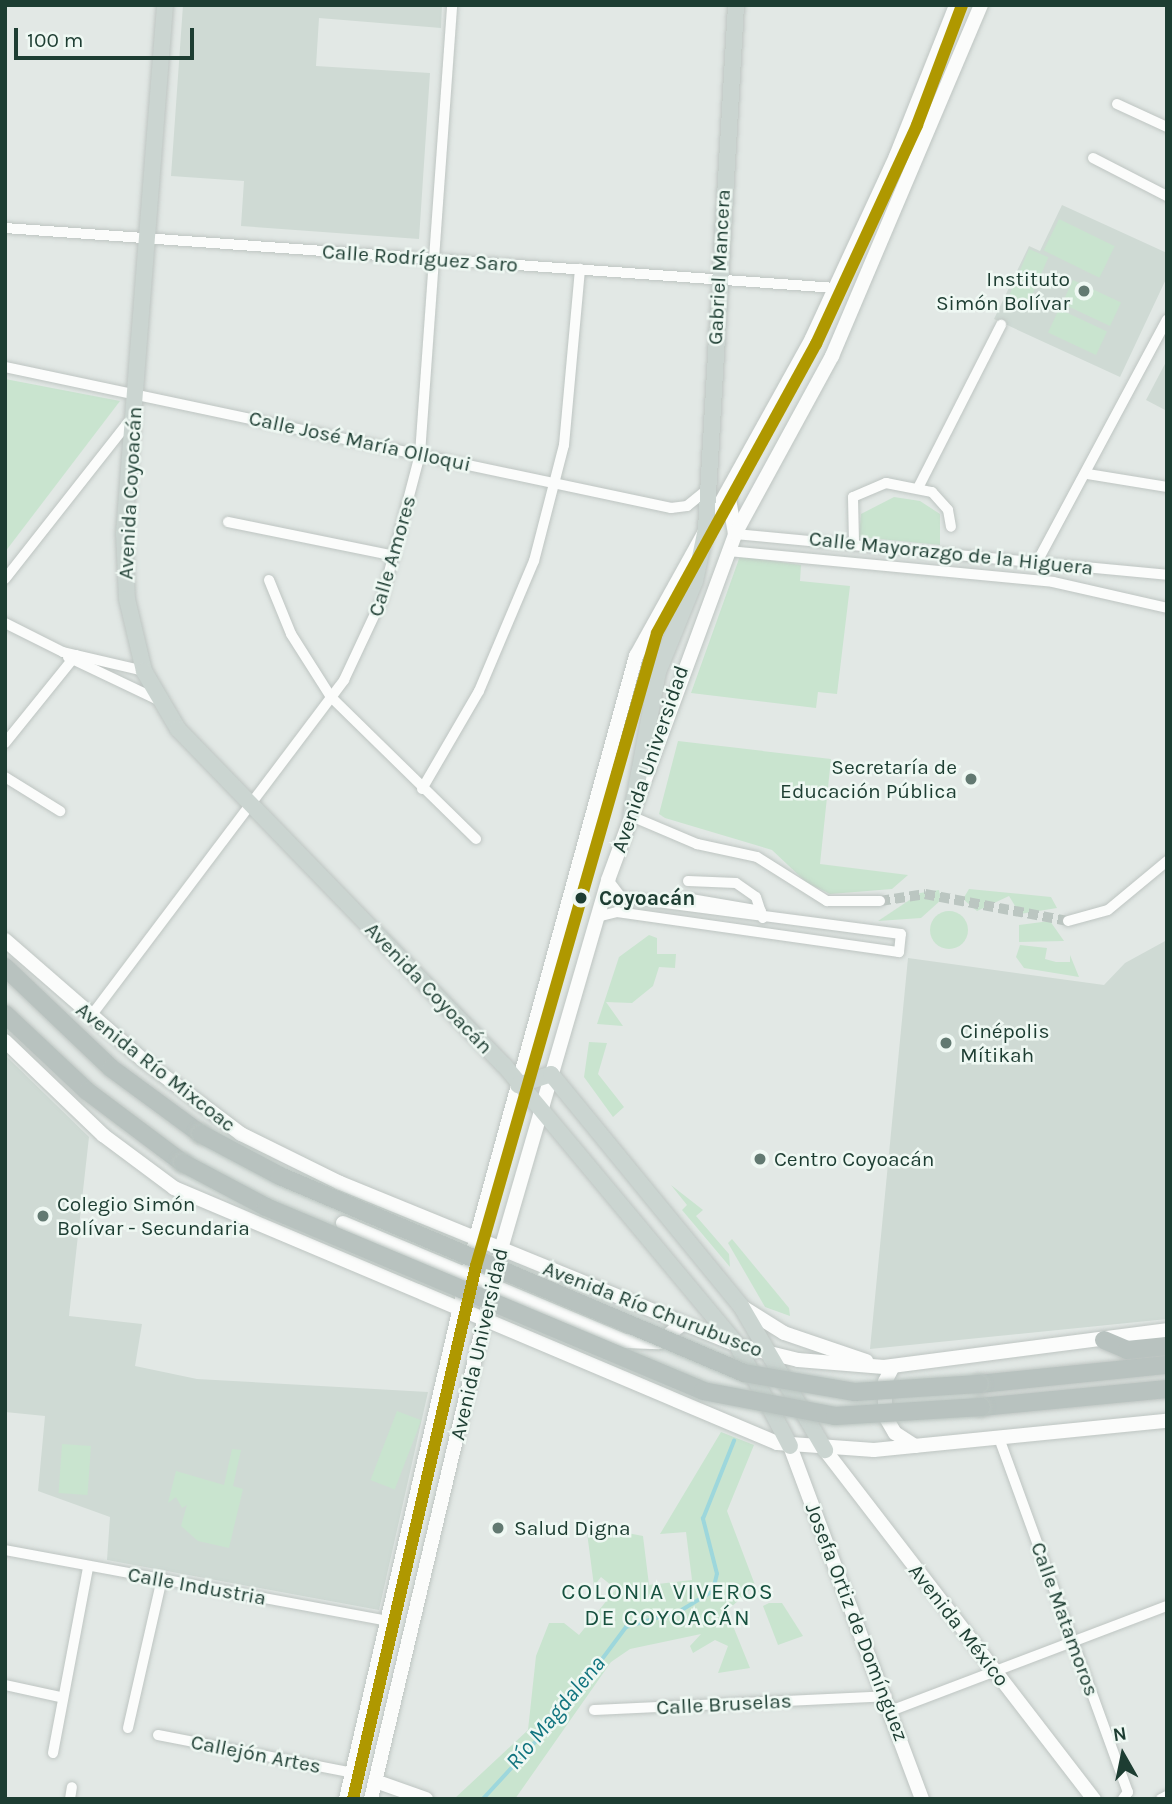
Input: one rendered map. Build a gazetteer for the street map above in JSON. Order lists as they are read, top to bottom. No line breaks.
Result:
{"streets":{"main road":["Gabriel Mancera","Avenida Coyoacán","Avenida Universidad","Avenida Río Mixcoac","Avenida Río Churubusco","Josefa Ortiz de Domínguez","Avenida México"],"street":["Calle Rodríguez Saro","Calle José María Olloqui","Calle Mayorazgo de la Higuera","Calle Amores","Calle Industria","Calle Matamoros","Calle Bruselas","Callejón Artes"]},"crossings":[["Calle Rodríguez Saro","Gabriel Mancera"],["Calle Rodríguez Saro","Avenida Coyoacán"],["Calle Rodríguez Saro","Calle Amores"],["Calle Rodríguez Saro","Avenida Universidad"],["Gabriel Mancera","Calle José María Olloqui"],["Gabriel Mancera","Avenida Universidad"],["Calle José María Olloqui","Avenida Coyoacán"],["Calle José María Olloqui","Calle Amores"],["Avenida Coyoacán","Calle Amores"],["Avenida Coyoacán","Avenida Universidad"],["Avenida Coyoacán","Avenida Río Churubusco"],["Avenida Coyoacán","Josefa Ortiz de Domínguez"],["Calle Mayorazgo de la Higuera","Avenida Universidad"],["Calle Amores","Avenida Río Mixcoac"],["Avenida Universidad","Avenida Río Mixcoac"],["Avenida Universidad","Avenida Río Churubusco"],["Avenida Universidad","Calle Industria"],["Avenida Universidad","Callejón Artes"],["Avenida Río Mixcoac","Avenida Río Churubusco"],["Josefa Ortiz de Domínguez","Calle Bruselas"]],"districts":["COLONIA VIVEROS DE COYOACÁN"],"water":["Río Magdalena"],"places":["Instituto Simón Bolívar","Secretaría de Educación Pública","Coyoacán","Cinépolis Mítikah","Centro Coyoacán","Colegio Simón Bolívar - Secundaria","Salud Digna"],"scale_bar":"100 m","north":"top"}
